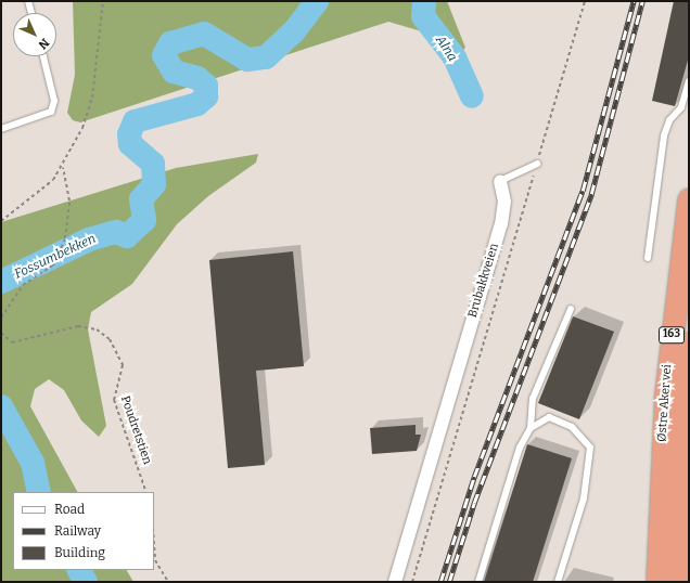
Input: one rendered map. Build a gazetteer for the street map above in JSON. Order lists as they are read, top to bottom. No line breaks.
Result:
{"streets":{"highway":["163","Østre Aker vei"],"street":["Brubakkveien"],"path":["Poudretstien"]},"crossings":[["163","Østre Aker vei"]],"water":["Alna","Fossumbekken"],"legend":["Road","Railway","Building"],"north":"bottom right"}
